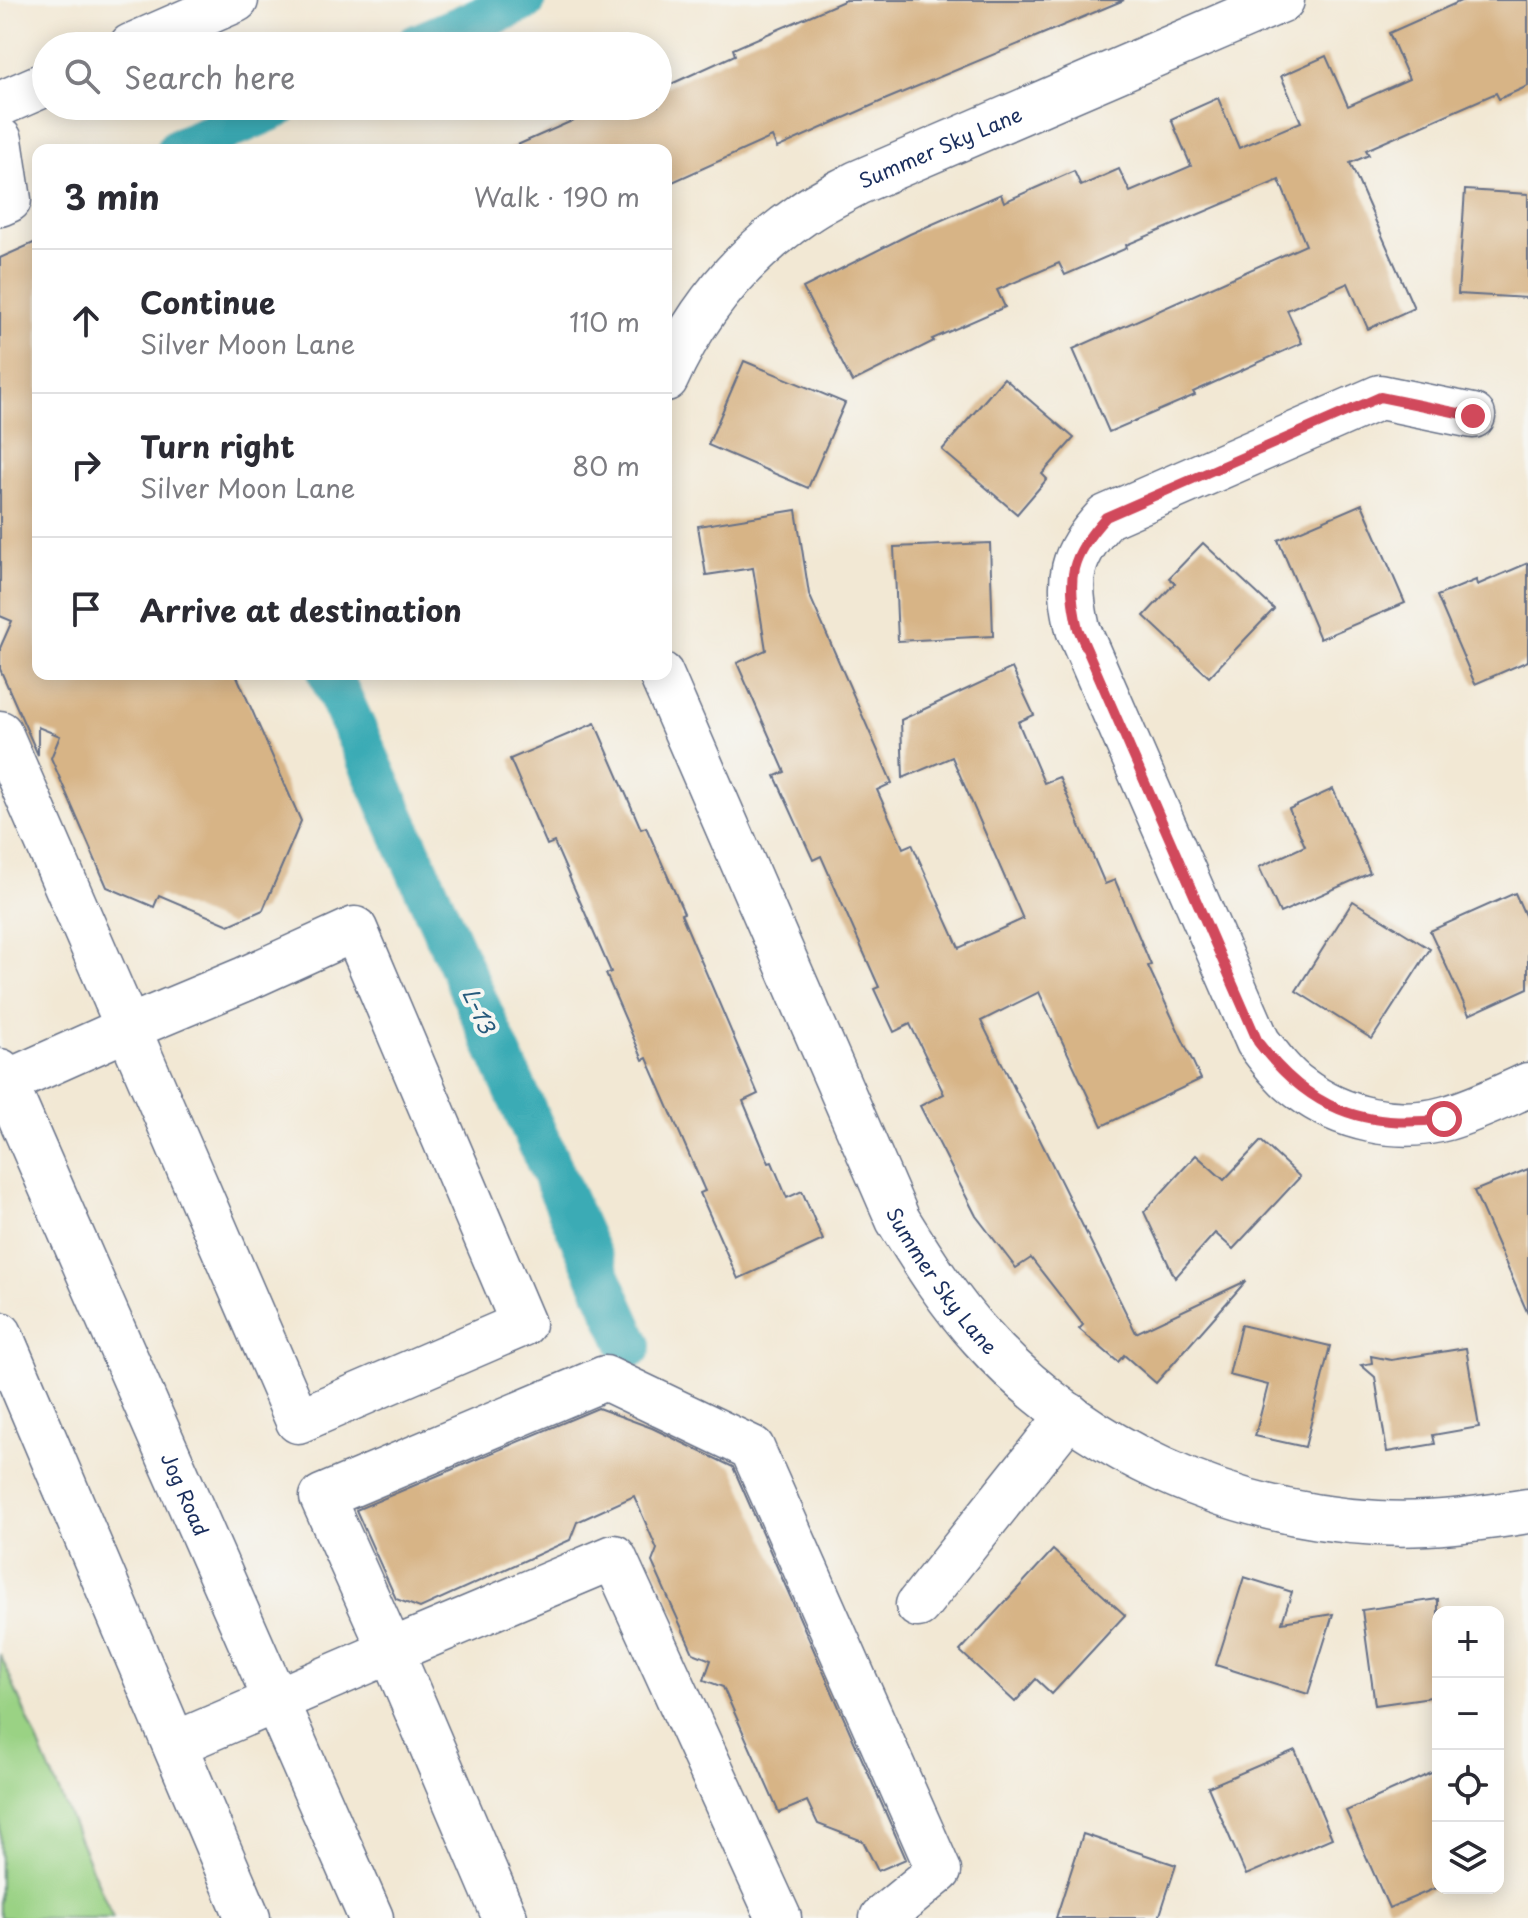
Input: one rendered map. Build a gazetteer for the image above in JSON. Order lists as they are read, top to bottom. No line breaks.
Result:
{"streets":{"street":["Summer Sky Lane","Jog Road"]},"water":["L-13"],"page":{"search":"Search here","heading":["3 min","Walk · 190 m"],"list":[["Continue","Silver Moon Lane","110 m"],["Turn right","Silver Moon Lane","80 m"],"Arrive at destination"],"map_buttons":["+","−"]}}
